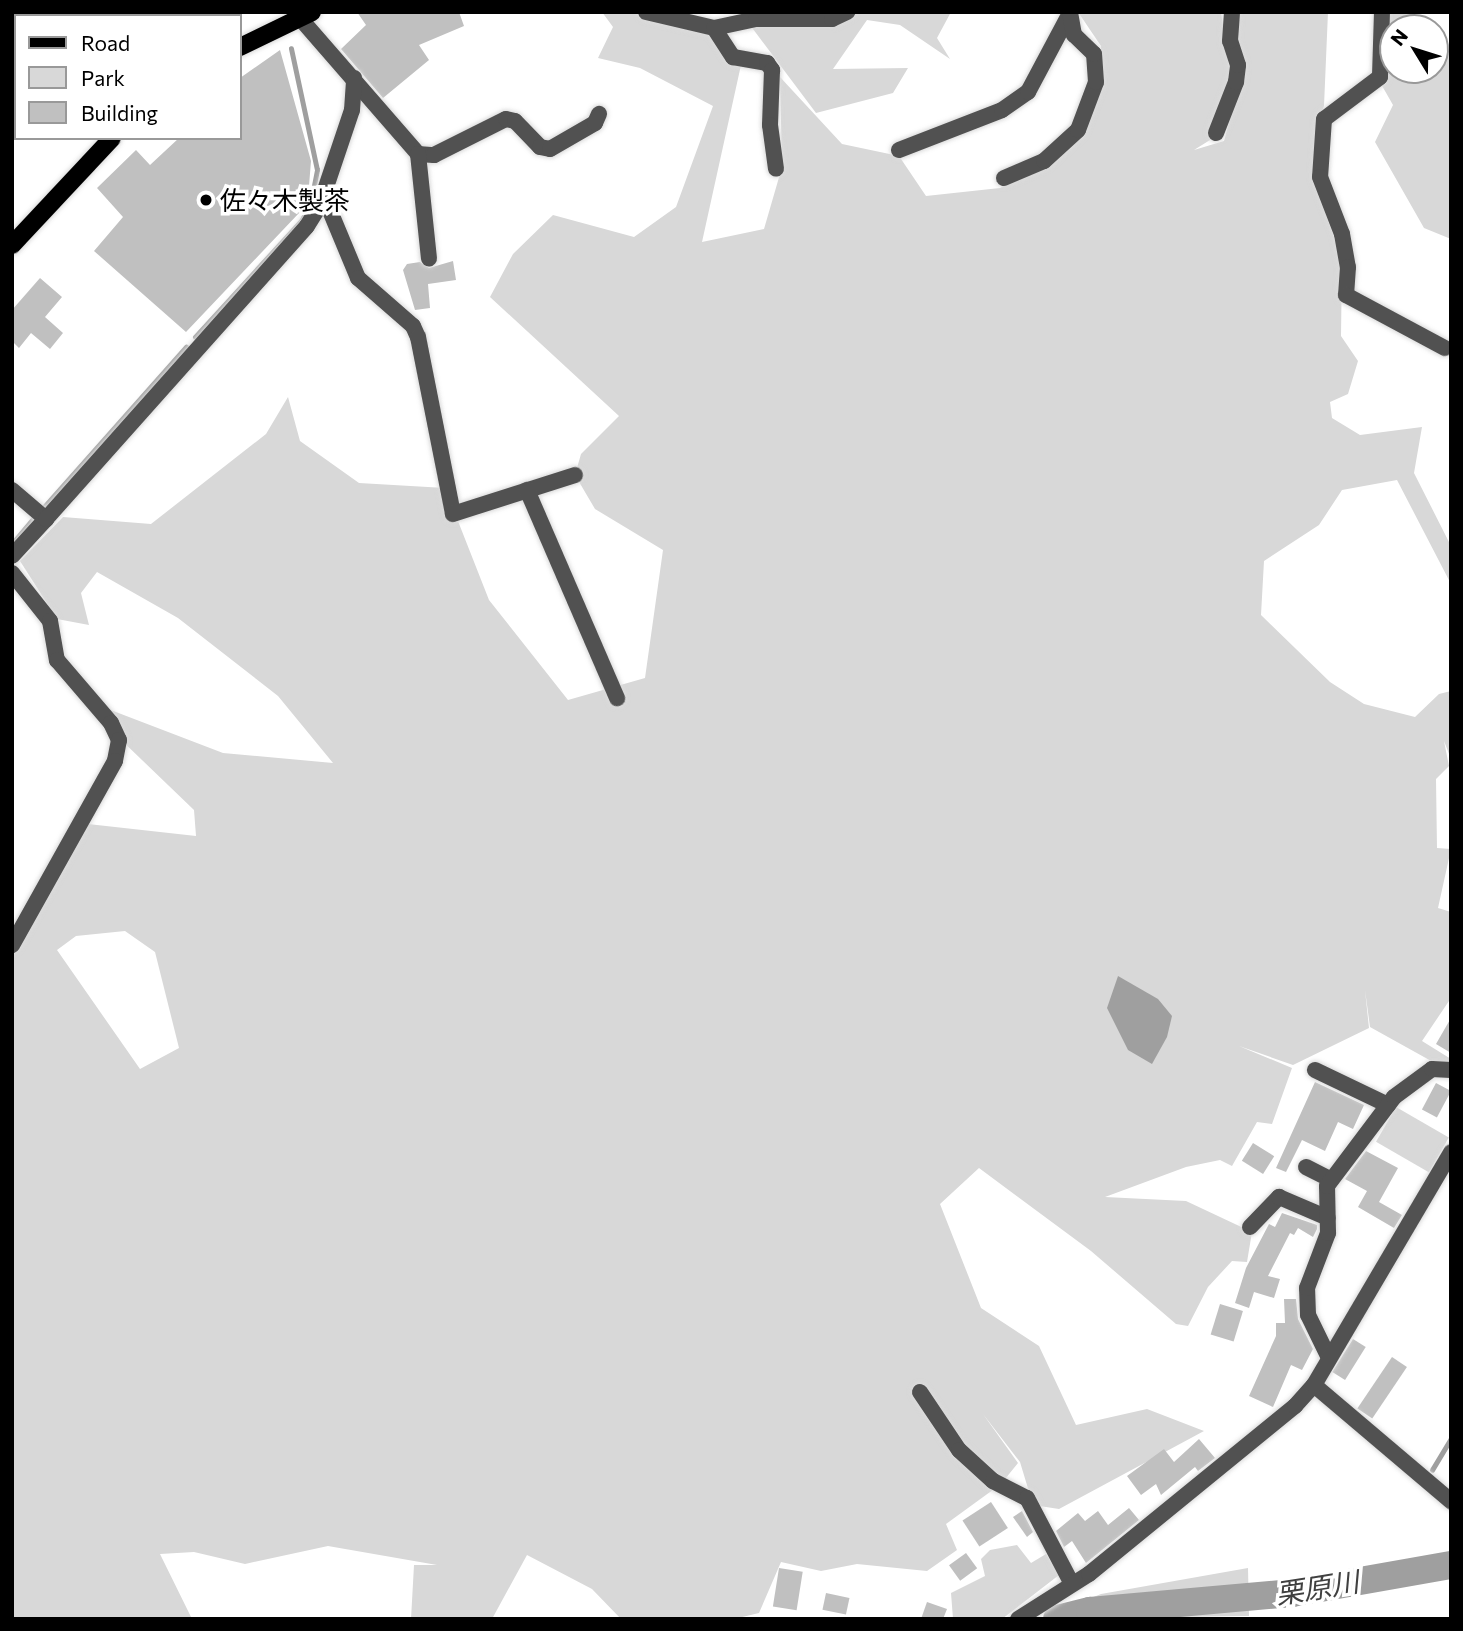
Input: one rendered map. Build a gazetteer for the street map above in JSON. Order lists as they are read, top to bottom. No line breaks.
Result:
{"water":["栗原川"],"places":["佐々木製茶"],"legend":["Road","Park","Building"],"north":"top left"}
